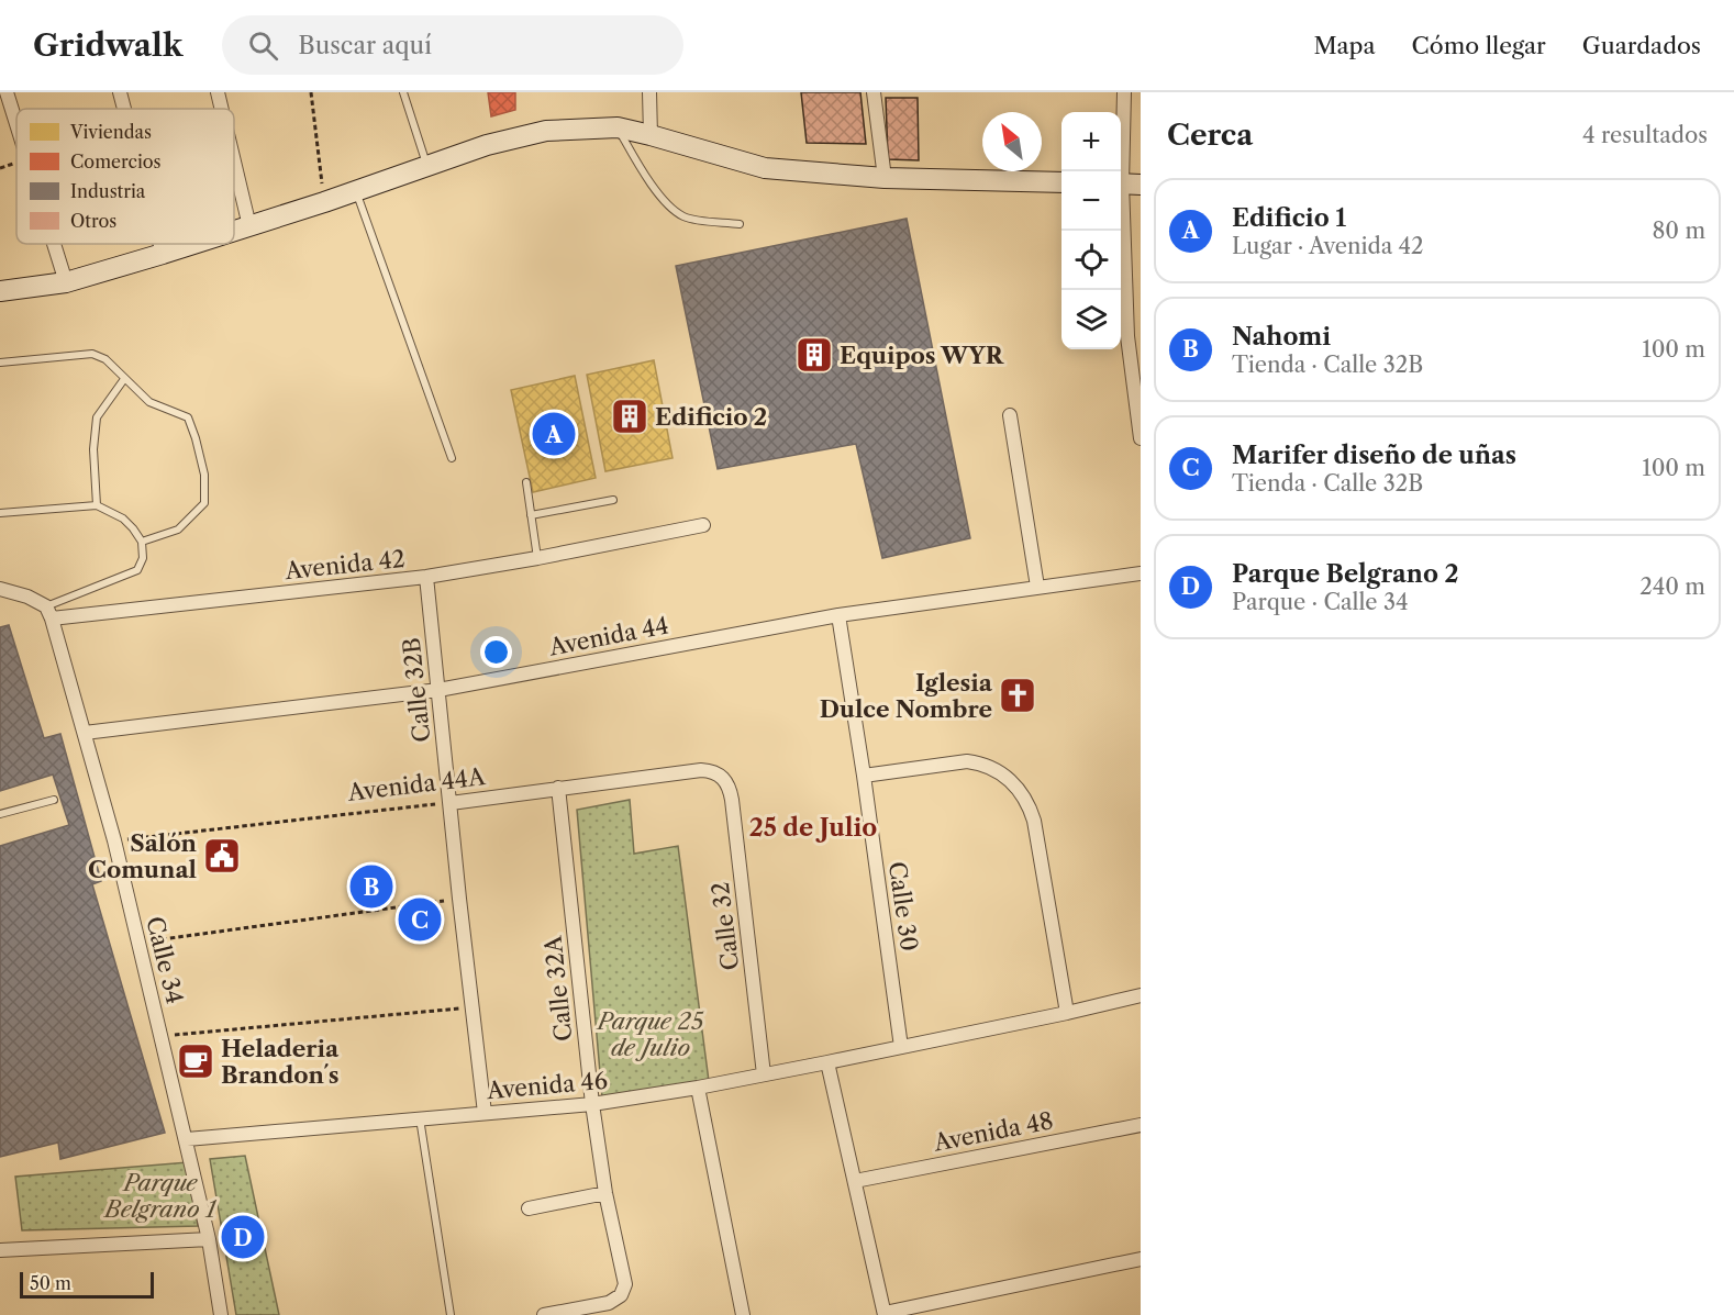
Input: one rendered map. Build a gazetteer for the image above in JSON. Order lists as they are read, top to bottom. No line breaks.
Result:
{"streets":{"street":["Avenida 42","Avenida 44","Calle 32B","Avenida 44A","Calle 30","Calle 32","Calle 34","Calle 32A","Avenida 46","Avenida 48"]},"crossings":[["Avenida 42","Calle 32B"],["Avenida 42","Calle 34"],["Avenida 44","Calle 32B"],["Avenida 44","Calle 30"],["Avenida 44","Calle 34"],["Calle 32B","Avenida 44A"],["Calle 32B","Avenida 46"],["Avenida 44A","Calle 32"],["Avenida 44A","Calle 34"],["Avenida 44A","Calle 32A"],["Calle 30","Avenida 46"],["Calle 32","Avenida 46"],["Calle 34","Avenida 46"],["Calle 32A","Avenida 46"]],"districts":["25 de Julio"],"parks":["Parque 25 de Julio","Parque Belgrano 1"],"places":{"building":["Equipos WYR","Edificio 2"],"church":["Iglesia Dulce Nombre"],"public building":["Salón Comunal"],"cafe":["Heladeria Brandon´s"]},"legend":["Viviendas","Comercios","Industria","Otros"],"scale_bar":"50 m","north":"top left","page":{"header":"Gridwalk","search":"Buscar aquí","nav":["Mapa","Cómo llegar","Guardados"],"heading":["Cerca","4 resultados"],"map_buttons":["+","−"],"list":[{"mark":"A","name":"Edificio 1","note":"Lugar · Avenida 42","value":"80 m"},{"mark":"B","name":"Nahomi","note":"Tienda · Calle 32B","value":"100 m"},{"mark":"C","name":"Marifer diseño de uñas","note":"Tienda · Calle 32B","value":"100 m"},{"mark":"D","name":"Parque Belgrano 2","note":"Parque · Calle 34","value":"240 m"}],"pins":["A","B","C","D"],"scale":"50 m"}}
